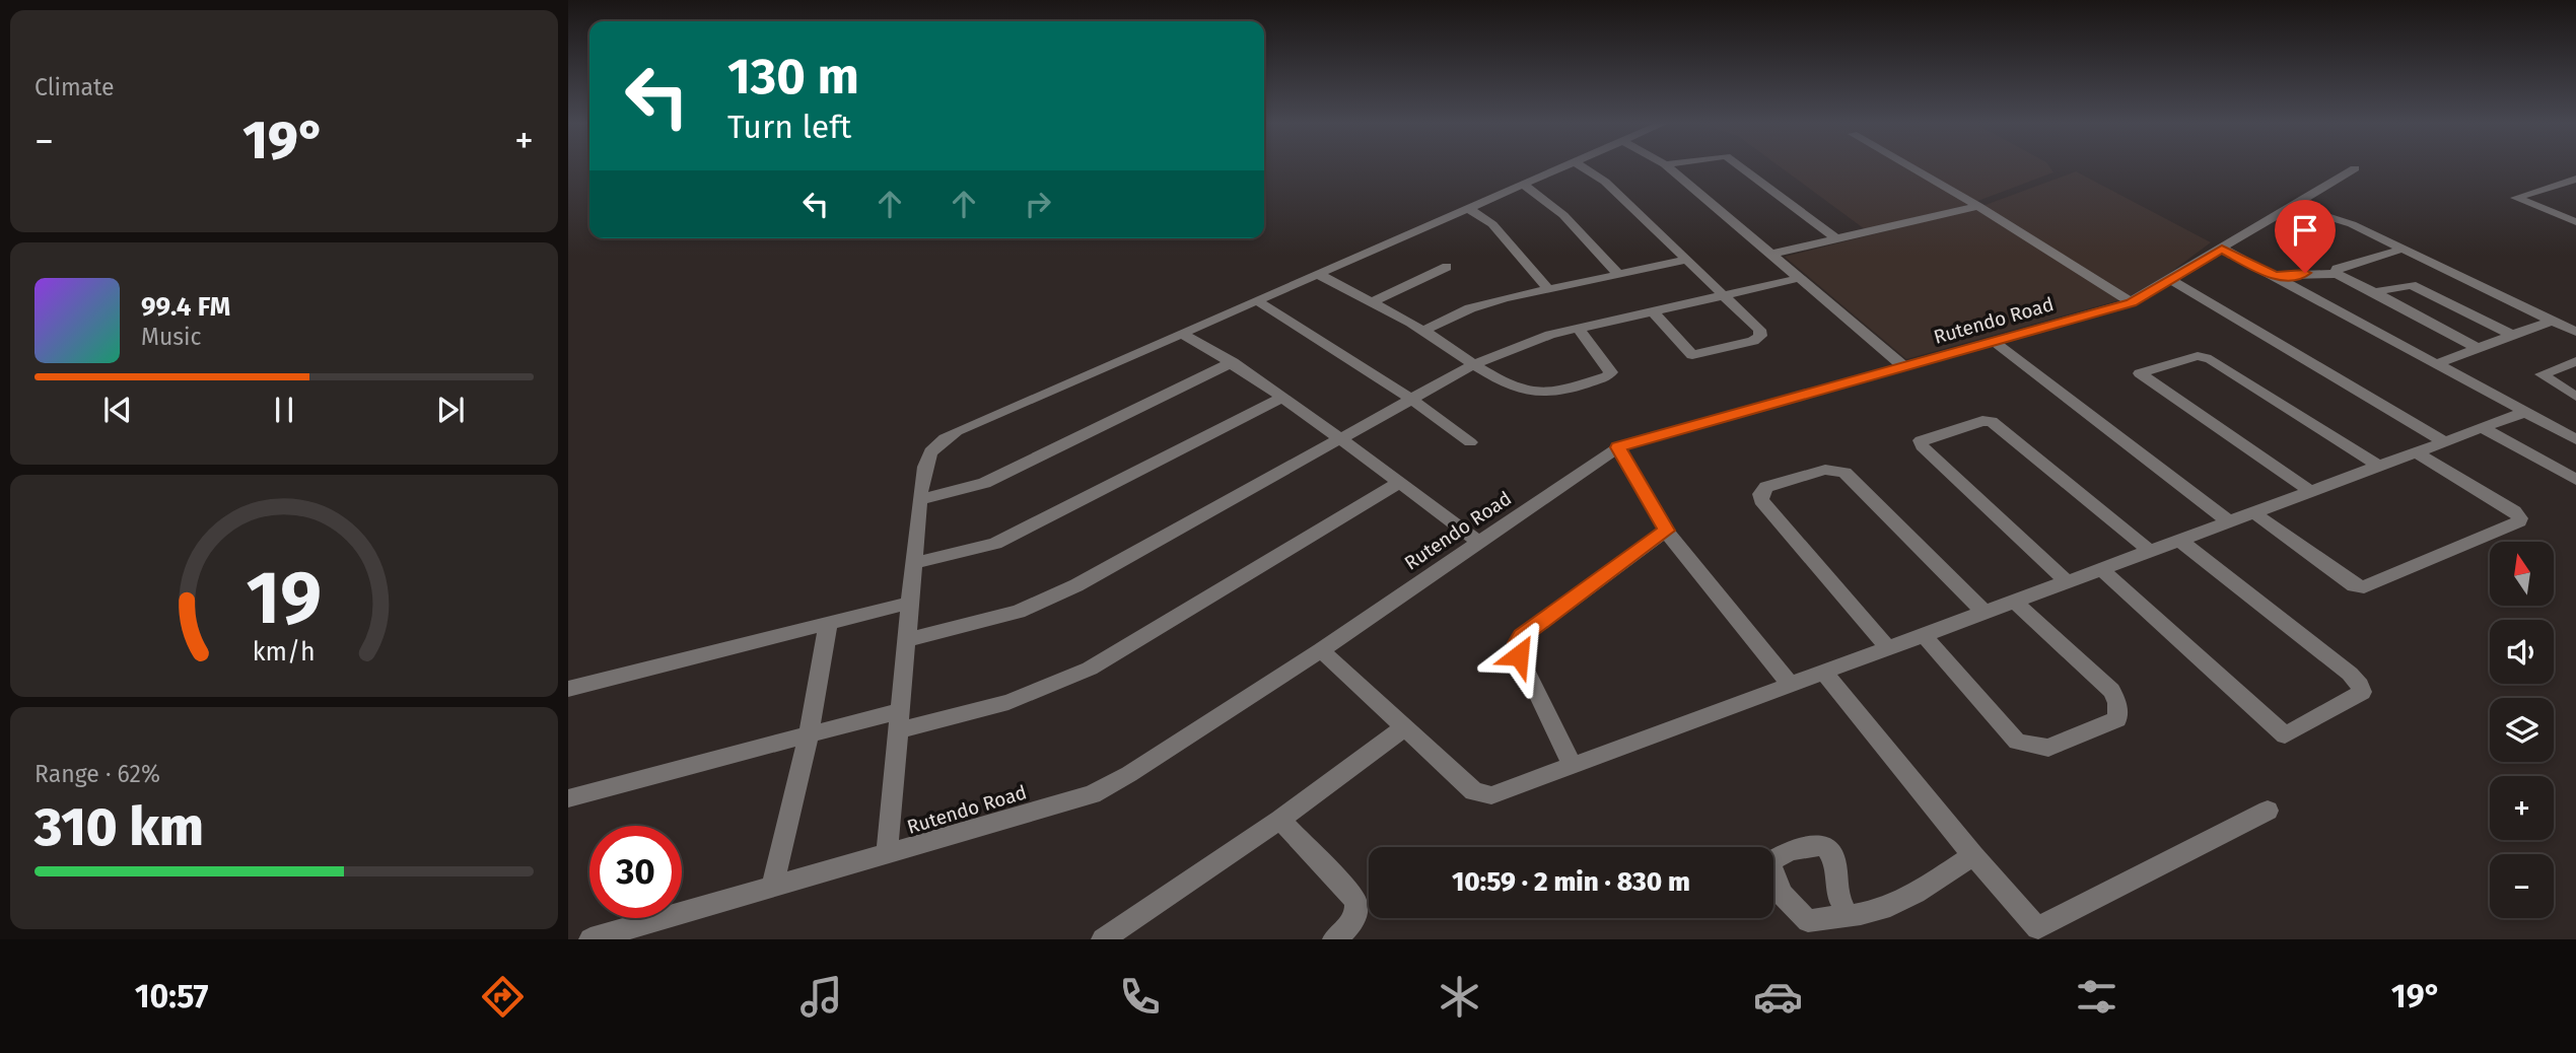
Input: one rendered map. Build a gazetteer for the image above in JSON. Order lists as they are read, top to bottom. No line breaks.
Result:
{"streets":{"street":["Rutendo Road"]},"north":"top","page":{"tile":["Climate",["Range · 62%","310 km"]],"turn":["130 m","Turn left"],"heat":["−","19°","+"],"song":["99.4 FM","Music"],"map_buttons":["+","−"],"limit":"30","trip":"10:59 · 2 min · 830 m","tabs":["10:57","19°"],"gauge":["19","km/h"]}}
